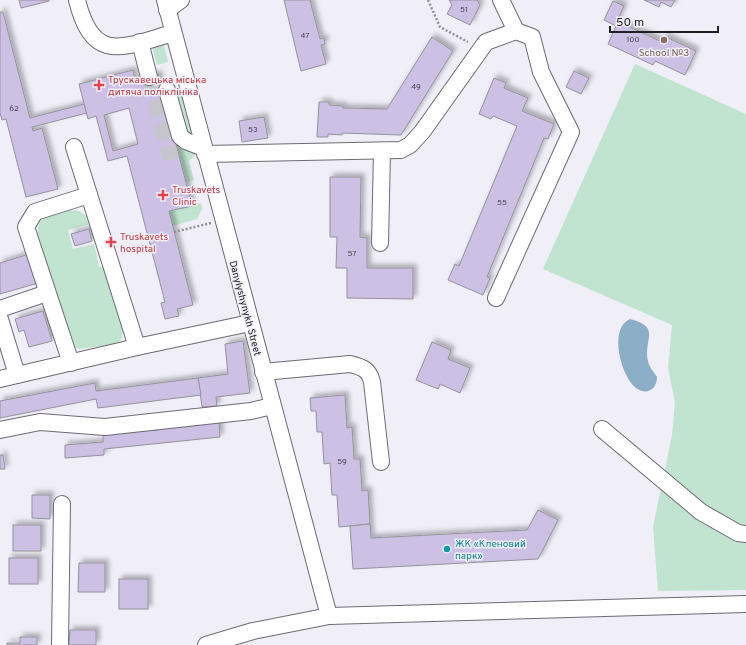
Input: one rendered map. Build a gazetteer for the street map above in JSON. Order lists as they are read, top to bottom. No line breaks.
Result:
{"streets":{"street":["Danylyshynykh Street"]},"places":{"other":["School №3","ЖК «Кленовий парк»"],"health":["Трускавецька міська дитяча поліклініка","Truskavets Clinic","Truskavets hospital"]},"house_numbers":["51","47","100","49","62","53","55","57","59"],"scale_bar":"50 m"}
